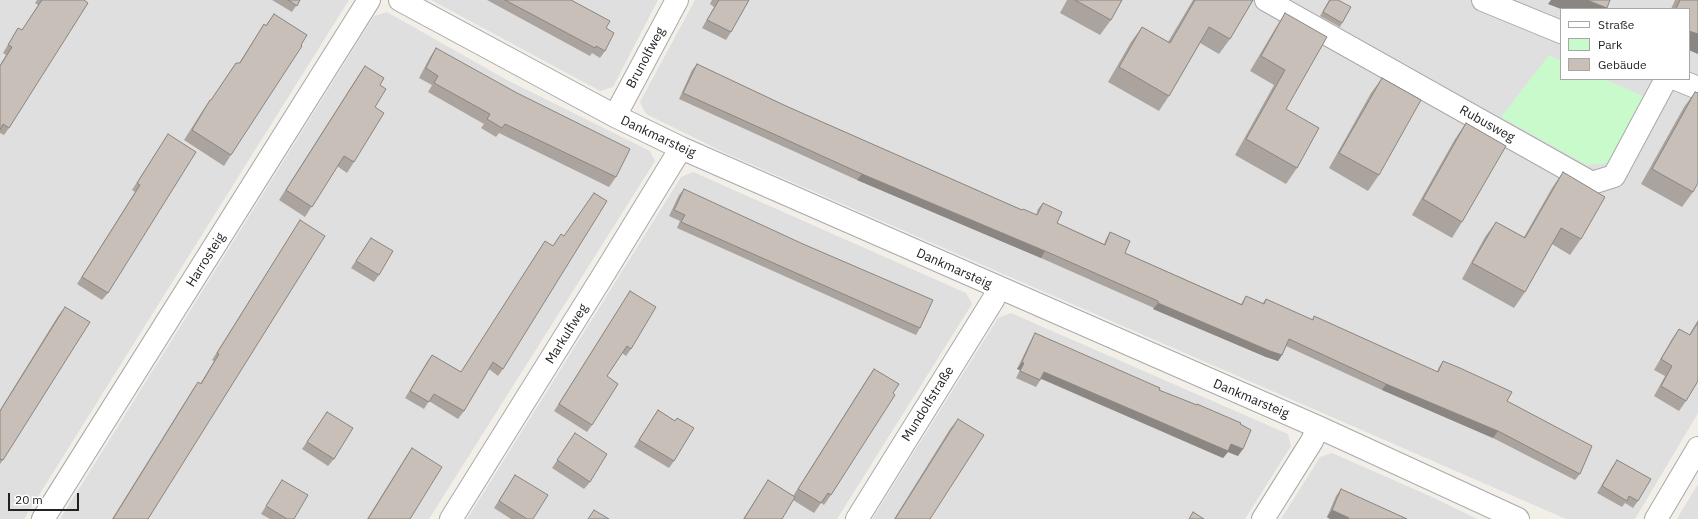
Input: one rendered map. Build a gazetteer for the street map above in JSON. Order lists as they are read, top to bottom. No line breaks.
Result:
{"streets":{"street":["Brunolfweg","Rubusweg","Dankmarsteig","Harrosteig","Markulfweg","Mundolfstraße"]},"crossings":[["Brunolfweg","Dankmarsteig"],["Dankmarsteig","Markulfweg"],["Dankmarsteig","Mundolfstraße"]],"legend":["Straße","Park","Gebäude"],"scale_bar":"20 m"}
